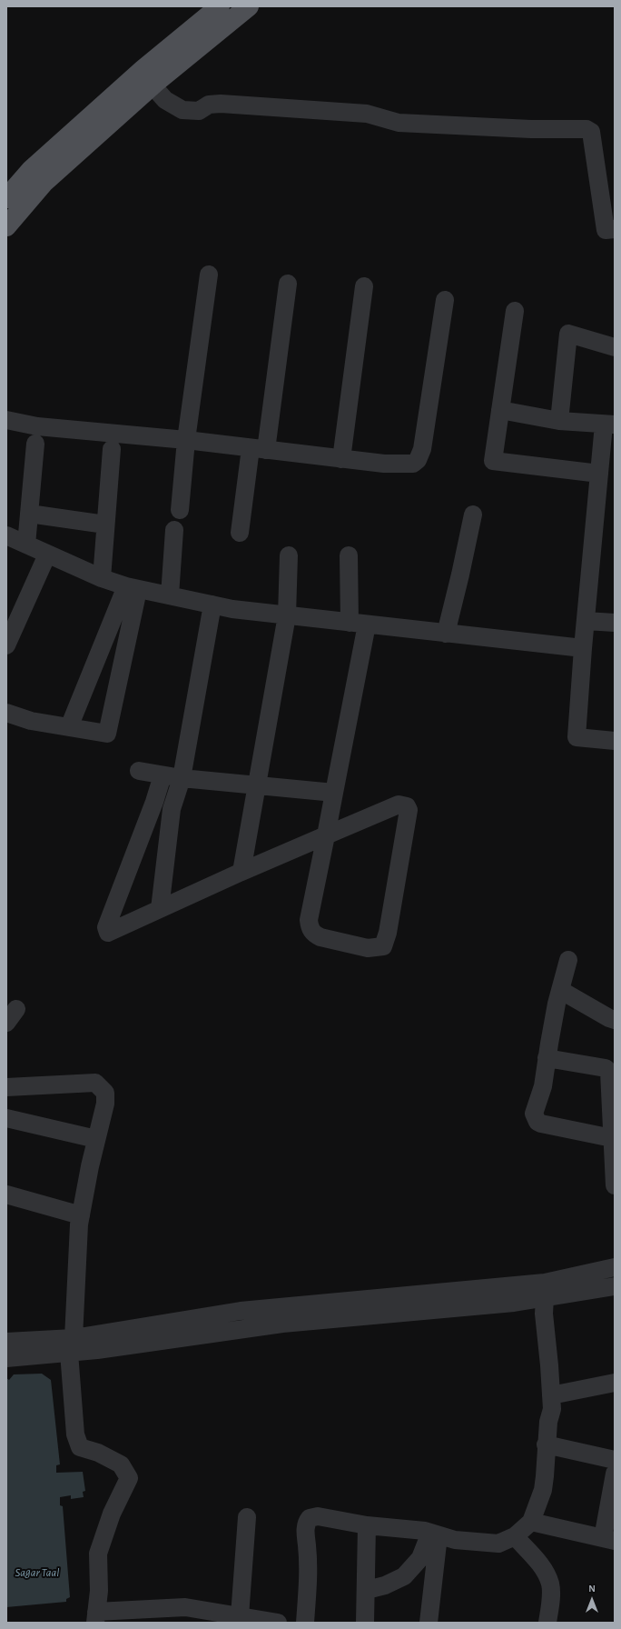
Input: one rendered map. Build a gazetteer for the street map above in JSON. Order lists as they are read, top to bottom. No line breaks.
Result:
{"water":["Sagar Taal"],"north":"top"}
